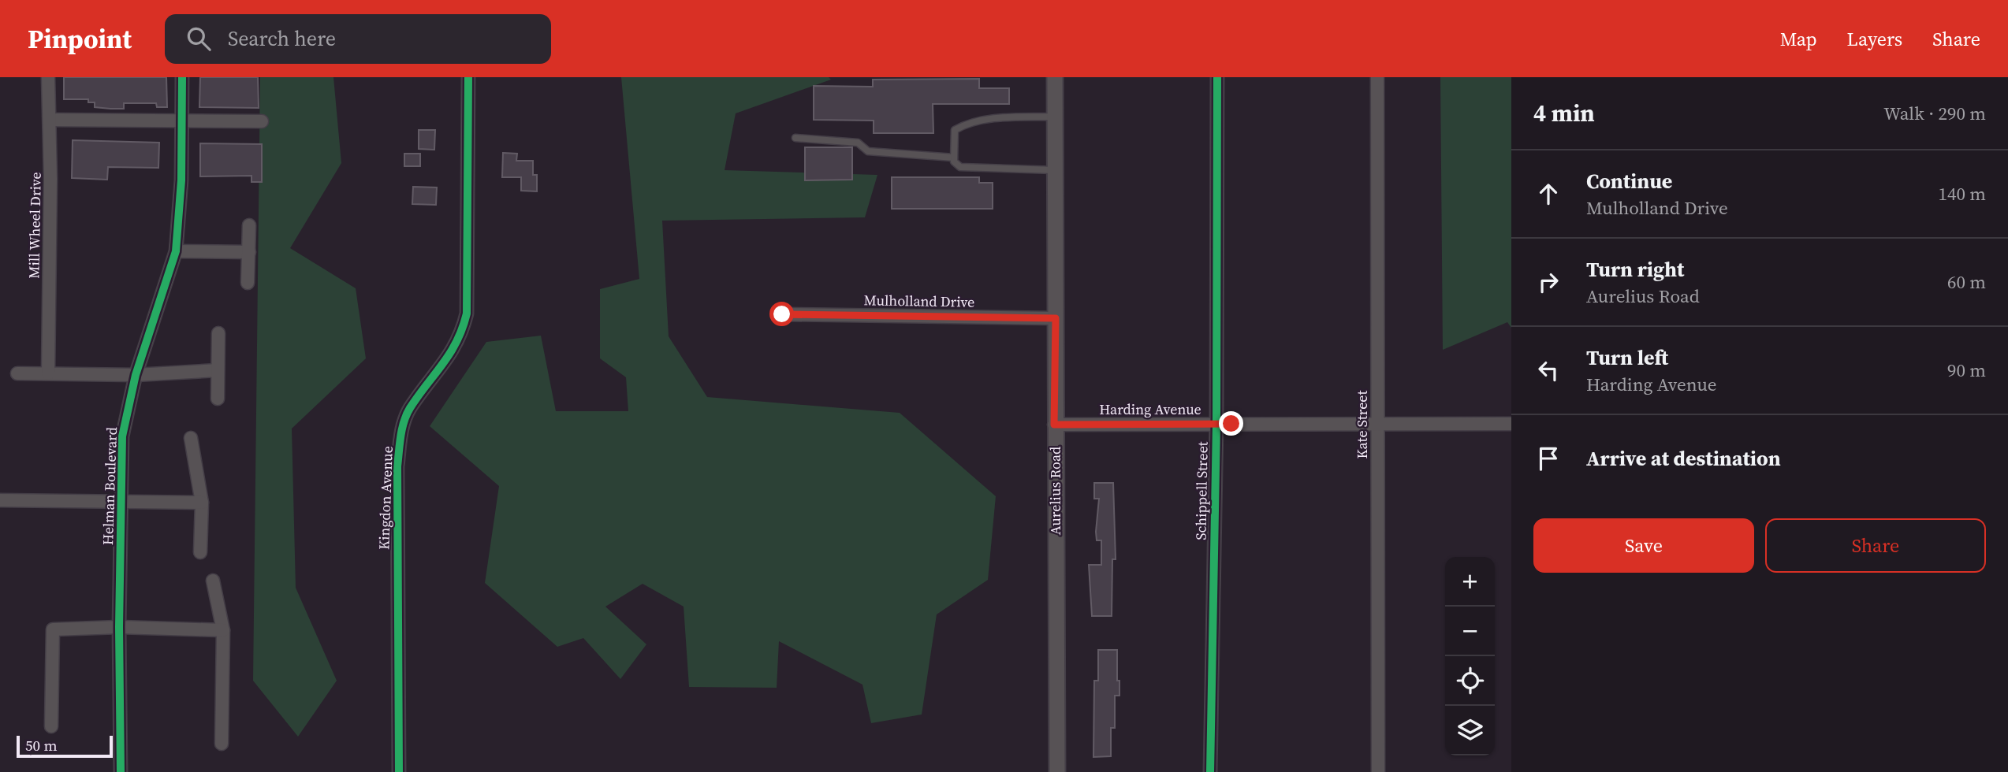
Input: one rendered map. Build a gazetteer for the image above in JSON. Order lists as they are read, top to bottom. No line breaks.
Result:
{"streets":{"street":["Mill Wheel Drive","Mulholland Drive","Harding Avenue","Kate Street","Helman Boulevard","Aurelius Road","Schippell Street","Kingdon Avenue"]},"crossings":[["Mulholland Drive","Aurelius Road"],["Harding Avenue","Kate Street"],["Harding Avenue","Aurelius Road"],["Harding Avenue","Schippell Street"]],"scale_bar":"50 m","page":{"header":"Pinpoint","search":"Search here","nav":["Map","Layers","Share"],"heading":["4 min","Walk · 290 m"],"list":[["Continue","Mulholland Drive","140 m"],["Turn right","Aurelius Road","60 m"],["Turn left","Harding Avenue","90 m"],"Arrive at destination"],"buttons":["Save","Share"],"map_buttons":["+","−"],"scale":"50 m"}}
